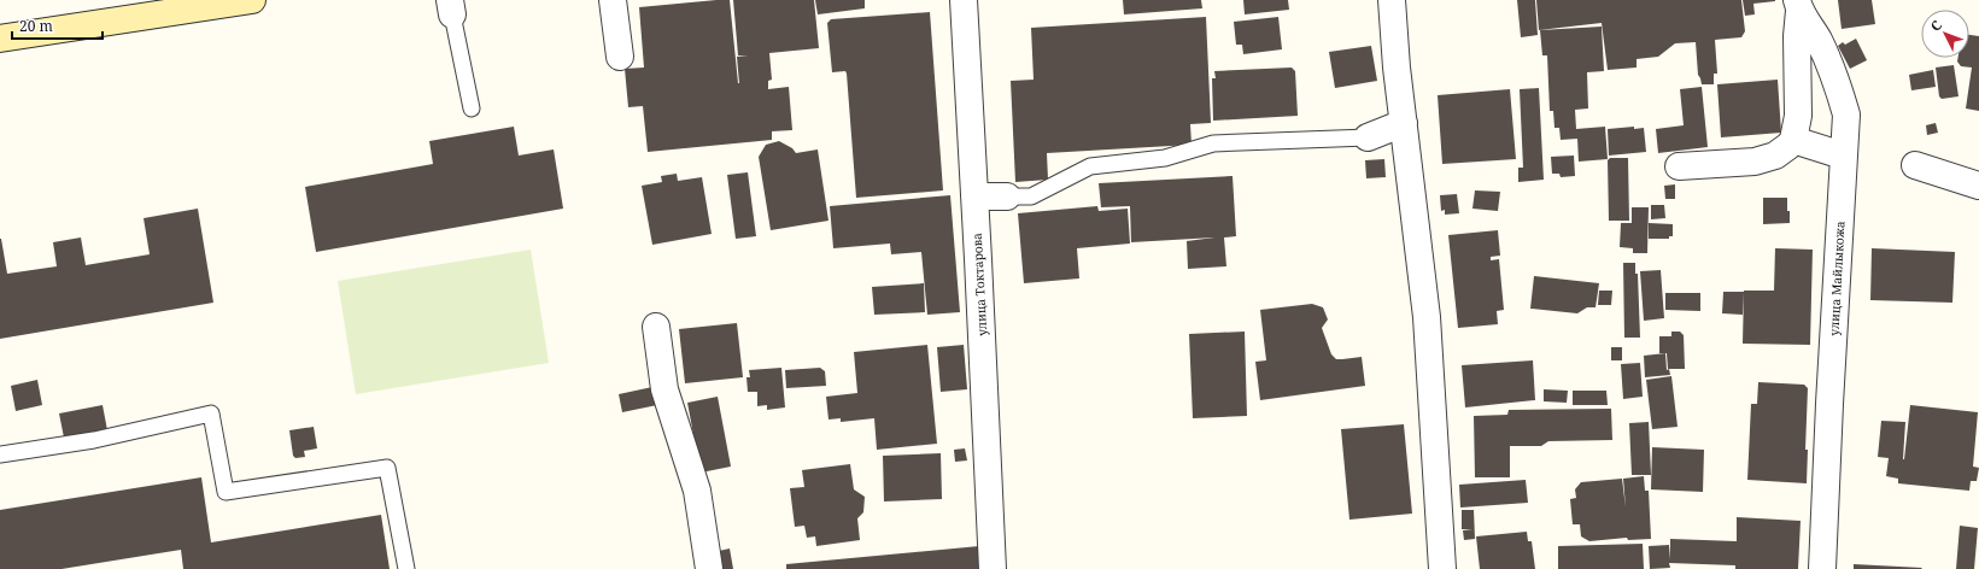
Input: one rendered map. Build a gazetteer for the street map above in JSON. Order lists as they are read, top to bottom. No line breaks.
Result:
{"streets":{"street":["улица Майлыкожа","улица Токтарова"]},"scale_bar":"20 m","north":"top left"}
